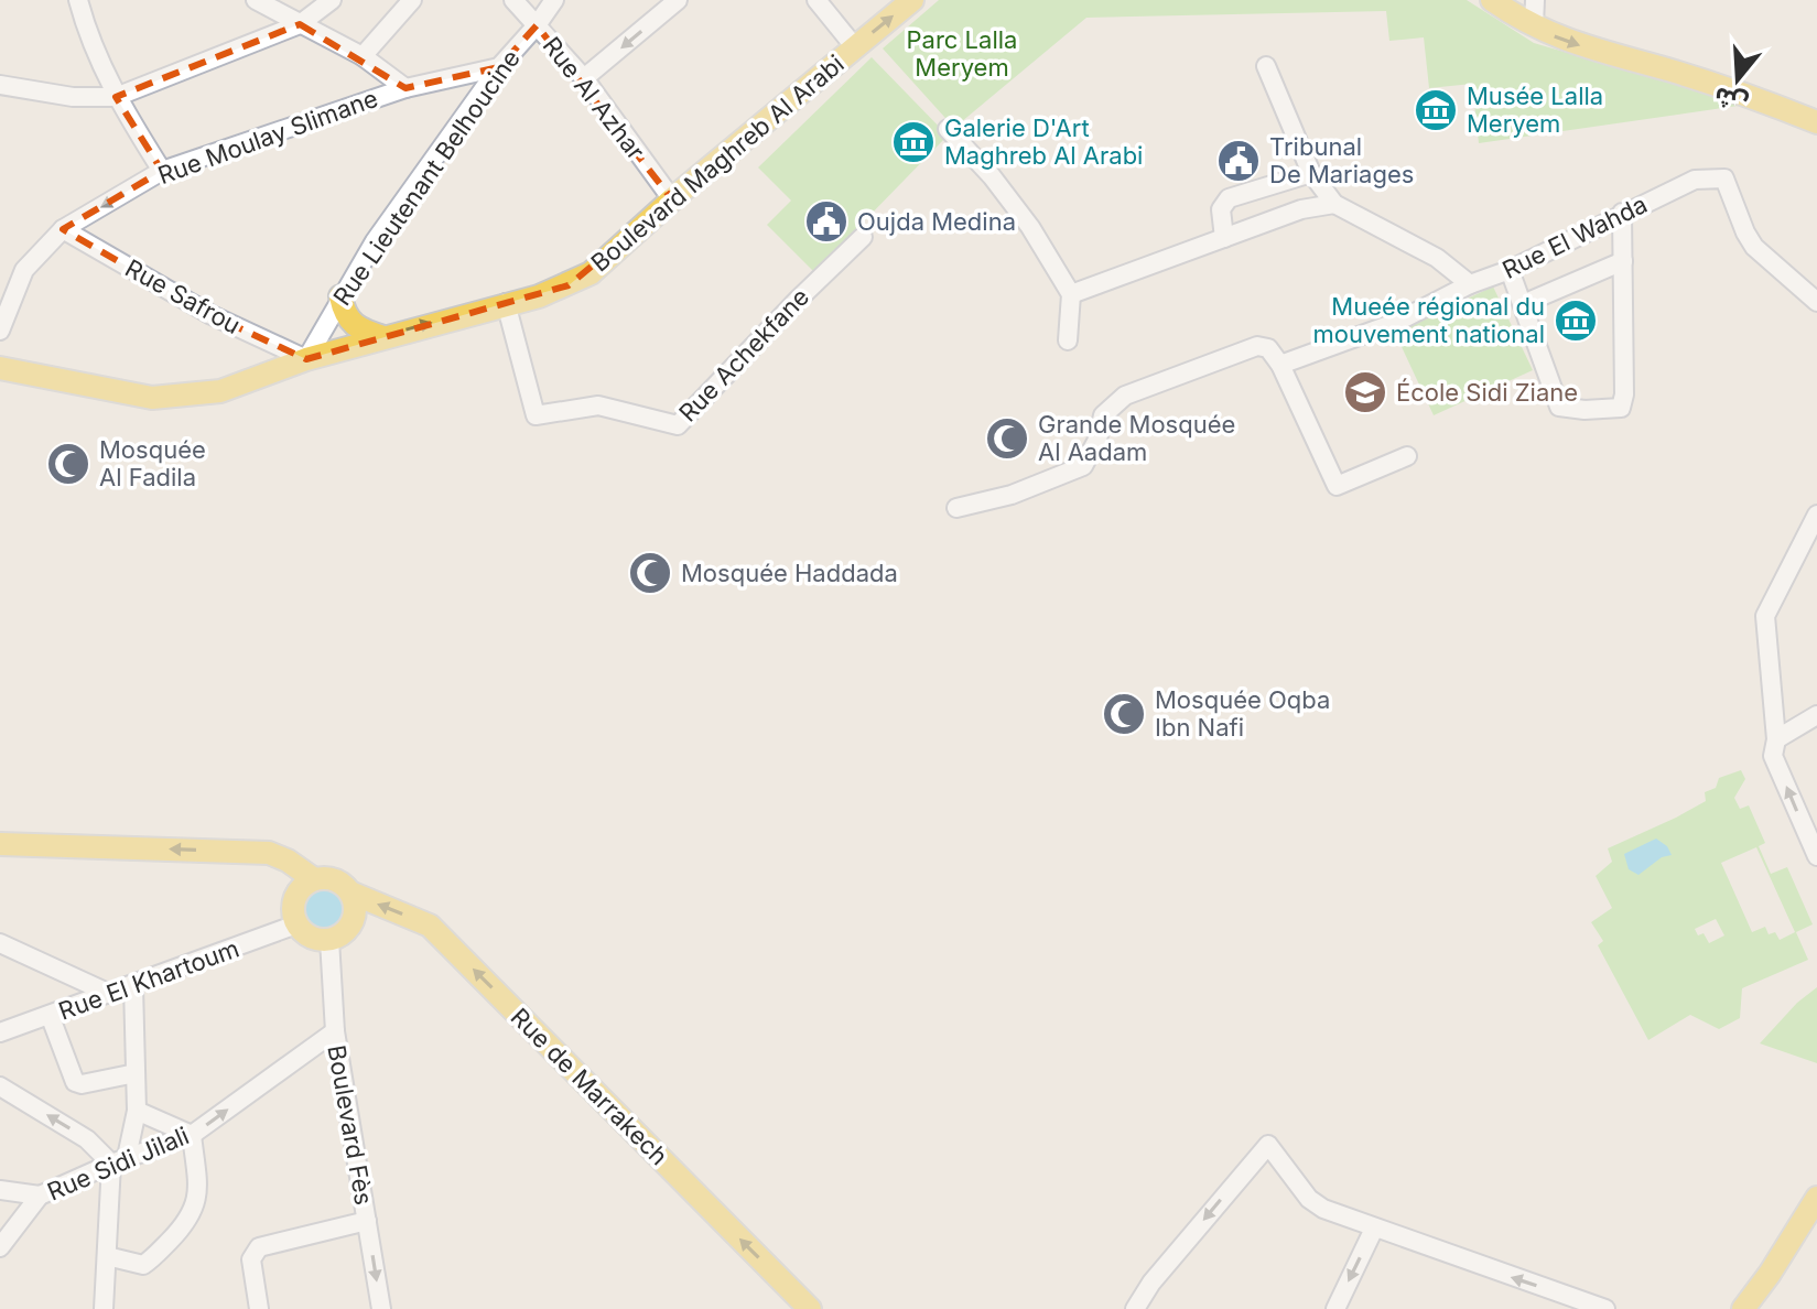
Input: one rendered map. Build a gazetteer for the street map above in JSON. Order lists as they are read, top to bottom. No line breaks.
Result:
{"streets":{"main road":["Boulevard Maghreb Al Arabi","Rue de Marrakech"],"street":["Rue Al Azhar","Rue Moulay Slimane","Rue Lieutenant Belhoucine","Rue El Wahda","Rue Safrou","Rue Achekfane","Rue El Khartoum","Boulevard Fès","Rue Sidi Jilali"]},"crossings":[["Rue Al Azhar","Boulevard Maghreb Al Arabi"],["Rue Al Azhar","Rue Lieutenant Belhoucine"],["Rue Moulay Slimane","Rue Lieutenant Belhoucine"],["Rue Moulay Slimane","Rue Safrou"],["Boulevard Maghreb Al Arabi","Rue Lieutenant Belhoucine"],["Boulevard Maghreb Al Arabi","Rue Safrou"],["Boulevard Maghreb Al Arabi","Rue Achekfane"],["Rue Lieutenant Belhoucine","Rue Safrou"],["Rue El Khartoum","Rue de Marrakech"],["Rue El Khartoum","Boulevard Fès"],["Rue de Marrakech","Boulevard Fès"],["Boulevard Fès","Rue Sidi Jilali"]],"one_way":["Rue de Marrakech","Rue Sidi Jilali"],"parks":["Parc Lalla Meryem"],"places":{"museum":["Musée Lalla Meryem","Galerie D'Art Maghreb Al Arabi","Mueée régional du mouvement national"],"public building":["Tribunal De Mariages","Oujda Medina"],"school or university":["École Sidi Ziane"],"mosque":["Grande Mosquée Al Aadam","Mosquée Al Fadila","Mosquée Haddada","Mosquée Oqba Ibn Nafi"]},"north":"bottom"}
